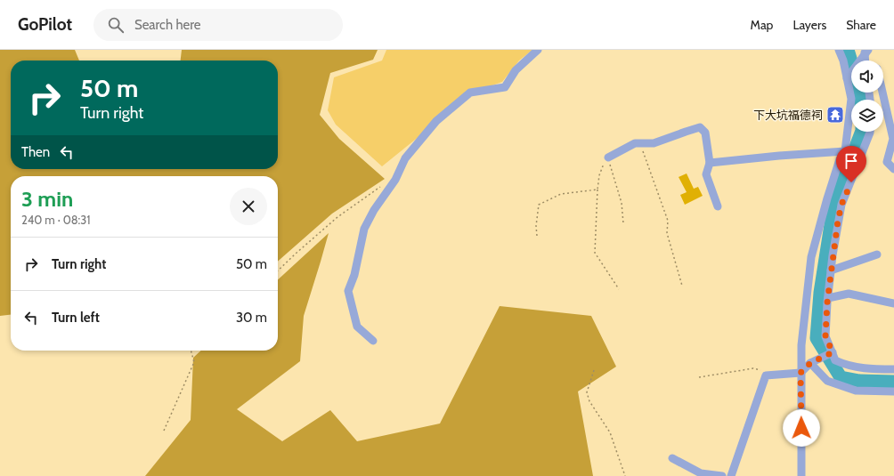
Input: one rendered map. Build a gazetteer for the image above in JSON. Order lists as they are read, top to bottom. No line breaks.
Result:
{"places":{"temple":["下大坑福德祠"]},"page":{"header":"GoPilot","search":"Search here","nav":["Map","Layers","Share"],"turn":["50 m","Turn right"],"then":"Then","heading":["3 min","240 m · 08:31"],"list":[{"name":"Turn right","value":"50 m"},{"name":"Turn left","value":"30 m"}]}}
